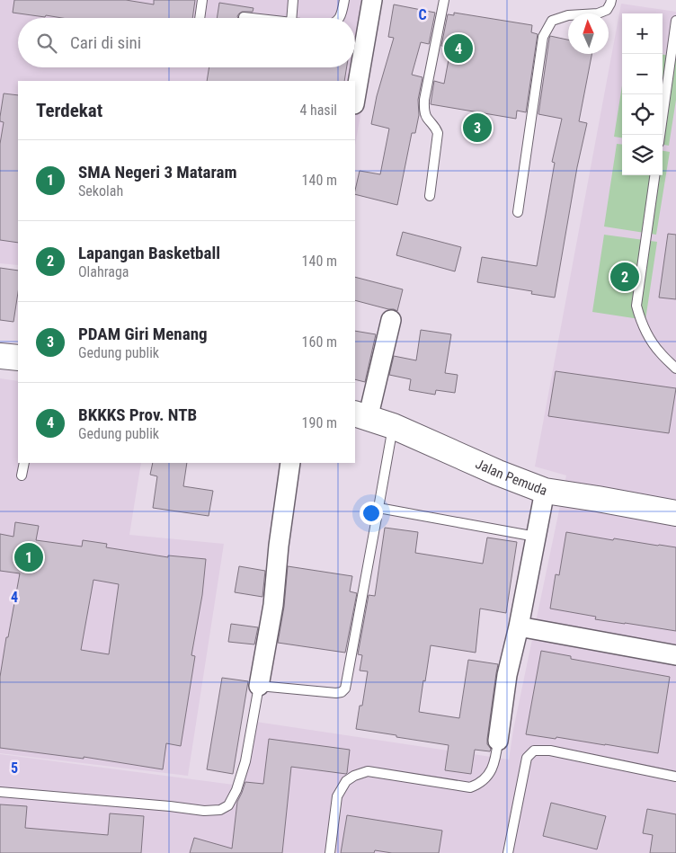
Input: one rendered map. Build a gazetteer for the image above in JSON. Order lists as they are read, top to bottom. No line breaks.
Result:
{"streets":{"street":["Jalan Pemuda"]},"north":"top","page":{"map_buttons":["+","−"],"search":"Cari di sini","pins":["4","3","2","1"],"heading":["Terdekat","4 hasil"],"list":[{"mark":"1","name":"SMA Negeri 3 Mataram","note":"Sekolah","value":"140 m"},{"mark":"2","name":"Lapangan Basketball","note":"Olahraga","value":"140 m"},{"mark":"3","name":"PDAM Giri Menang","note":"Gedung publik","value":"160 m"},{"mark":"4","name":"BKKKS Prov. NTB","note":"Gedung publik","value":"190 m"}]},"grid":{"columns":["C"],"rows":["4","5"]}}
